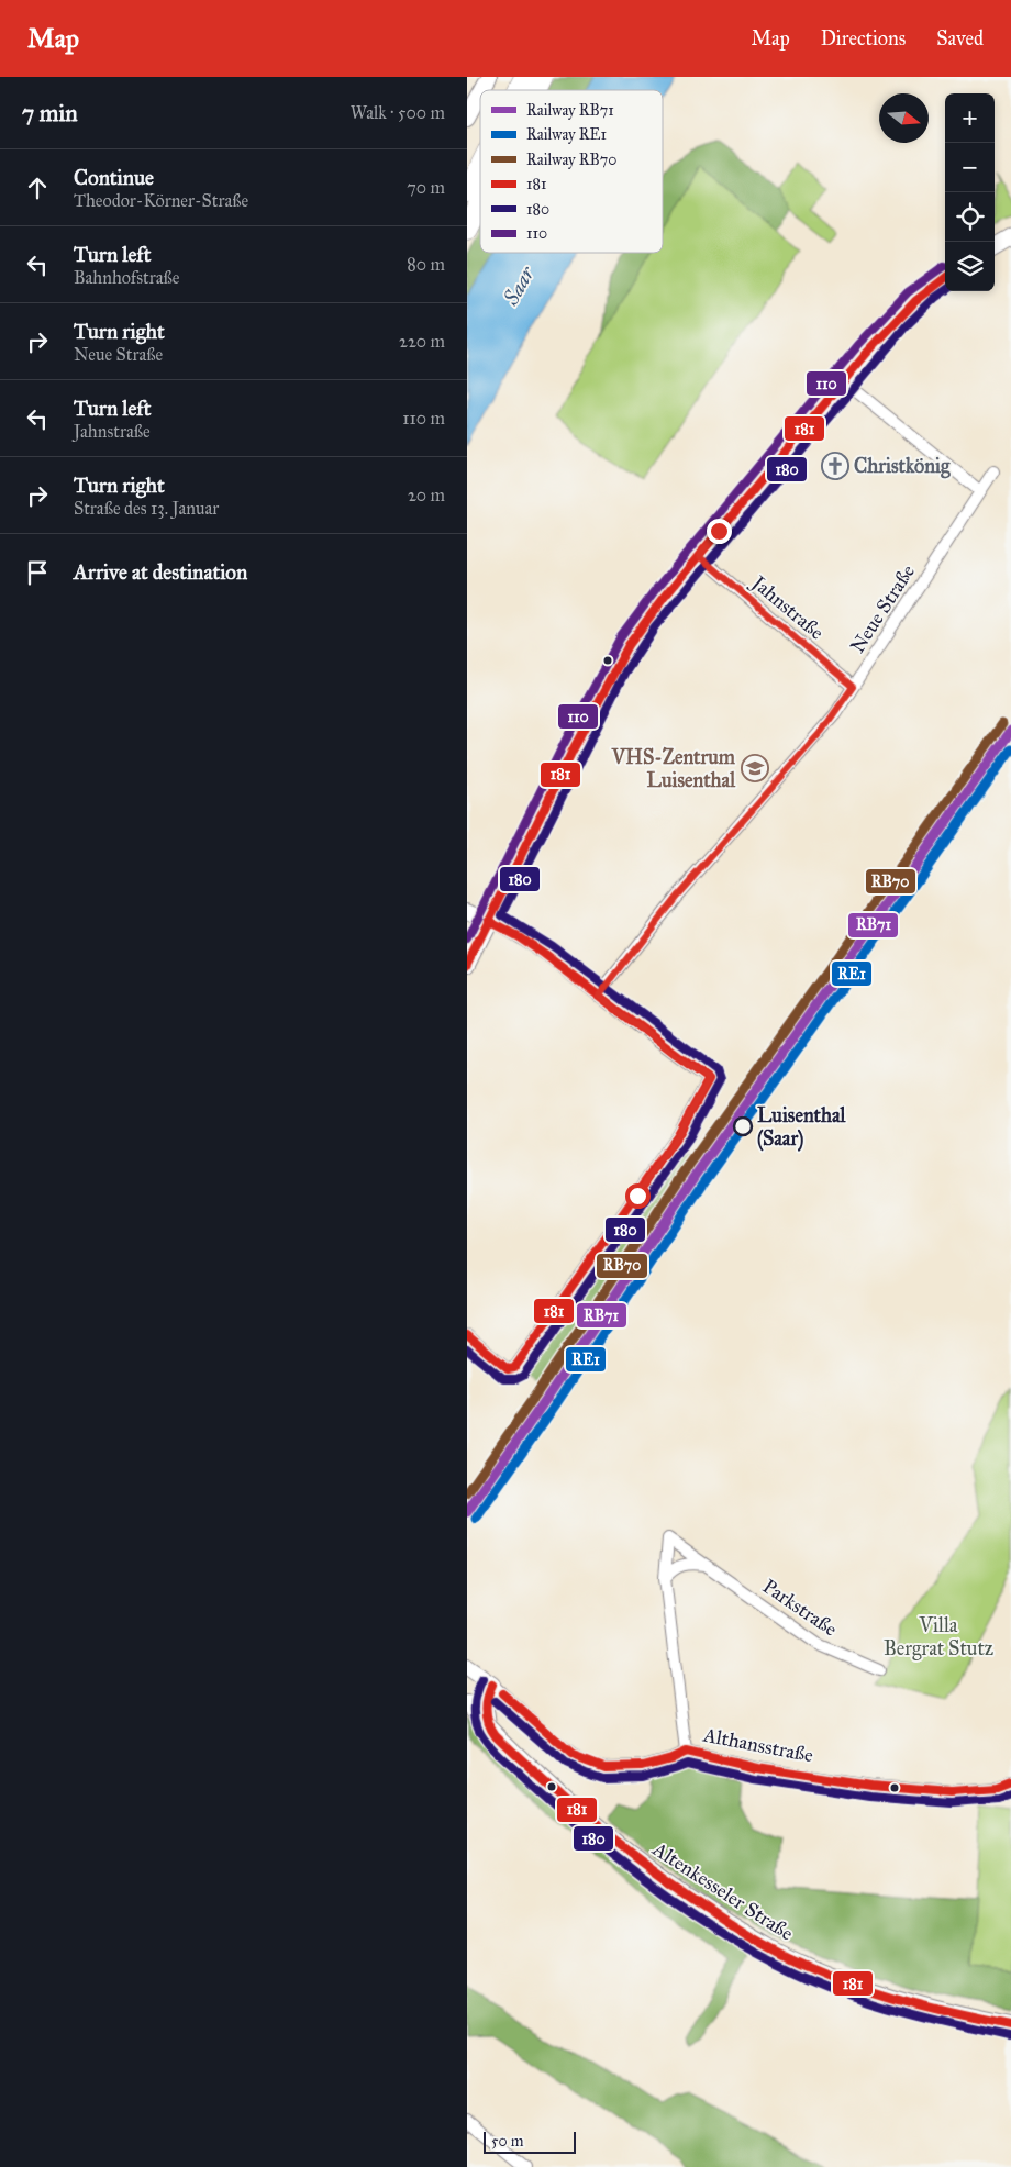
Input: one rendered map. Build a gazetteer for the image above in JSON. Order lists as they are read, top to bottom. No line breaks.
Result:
{"streets":{"street":["Jahnstraße","Neue Straße","Parkstraße","Althansstraße","Altenkesseler Straße"]},"crossings":[["Jahnstraße","Neue Straße"],["Parkstraße","Althansstraße"]],"water":["Saar"],"parks":["Villa Bergrat Stutz"],"places":{"church":["Christkönig"],"school or university":["VHS-Zentrum Luisenthal"],"other":["Luisenthal (Saar)"]},"lines":["transit line 110","transit line 181","transit line 180","rail line RB70","rail line RB71","rail line RE1"],"legend":["Railway RB71","Railway RE1","Railway RB70","181","180","110"],"scale_bar":"50 m","north":"right","page":{"header":"Map","nav":["Map","Directions","Saved"],"heading":["7 min","Walk · 500 m"],"map_buttons":["+","−"],"list":[["Continue","Theodor-Körner-Straße","70 m"],["Turn left","Bahnhofstraße","80 m"],["Turn right","Neue Straße","220 m"],["Turn left","Jahnstraße","110 m"],["Turn right","Straße des 13. Januar","20 m"],"Arrive at destination"],"scale":"50 m"}}
